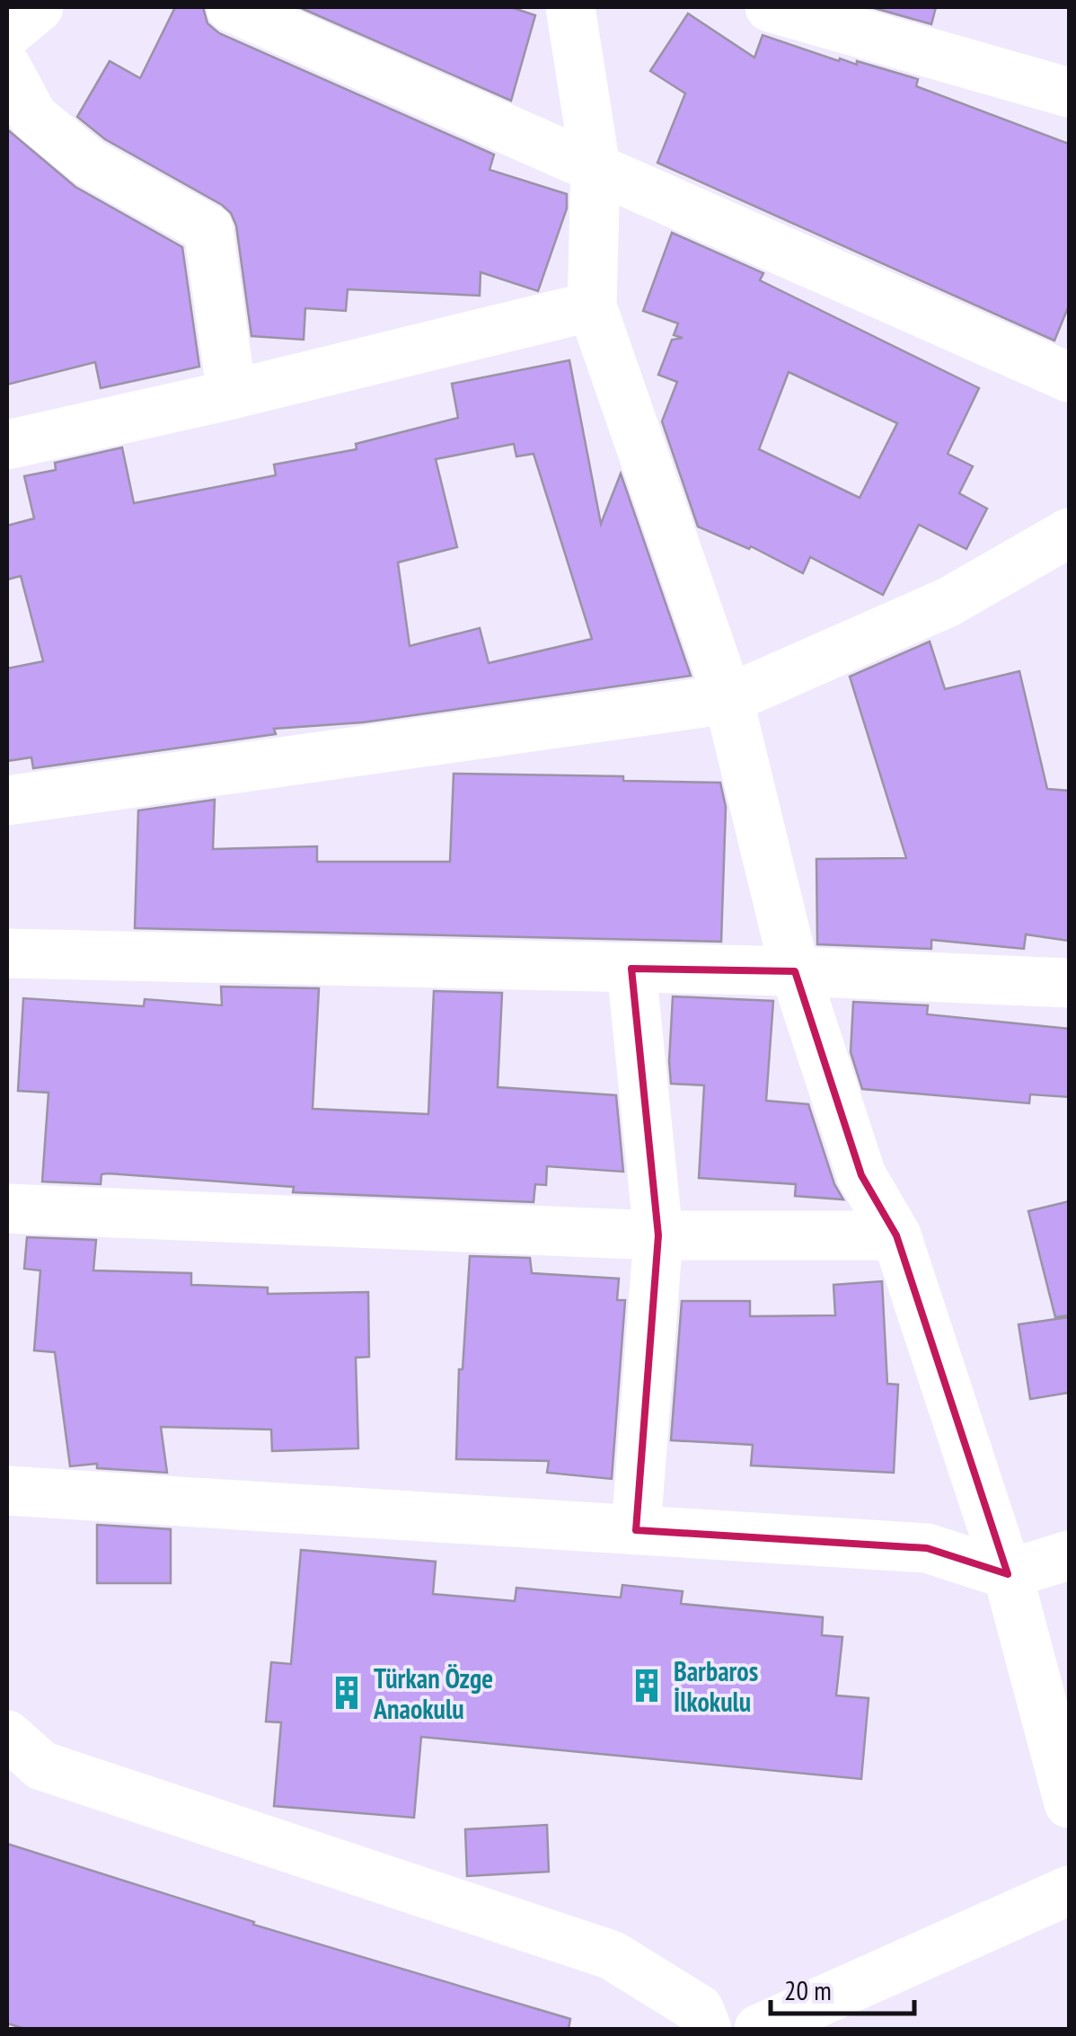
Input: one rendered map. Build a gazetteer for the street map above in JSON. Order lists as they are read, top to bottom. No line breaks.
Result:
{"places":{"building":["Barbaros İlkokulu","Türkan Özge Anaokulu"]},"scale_bar":"20 m"}
